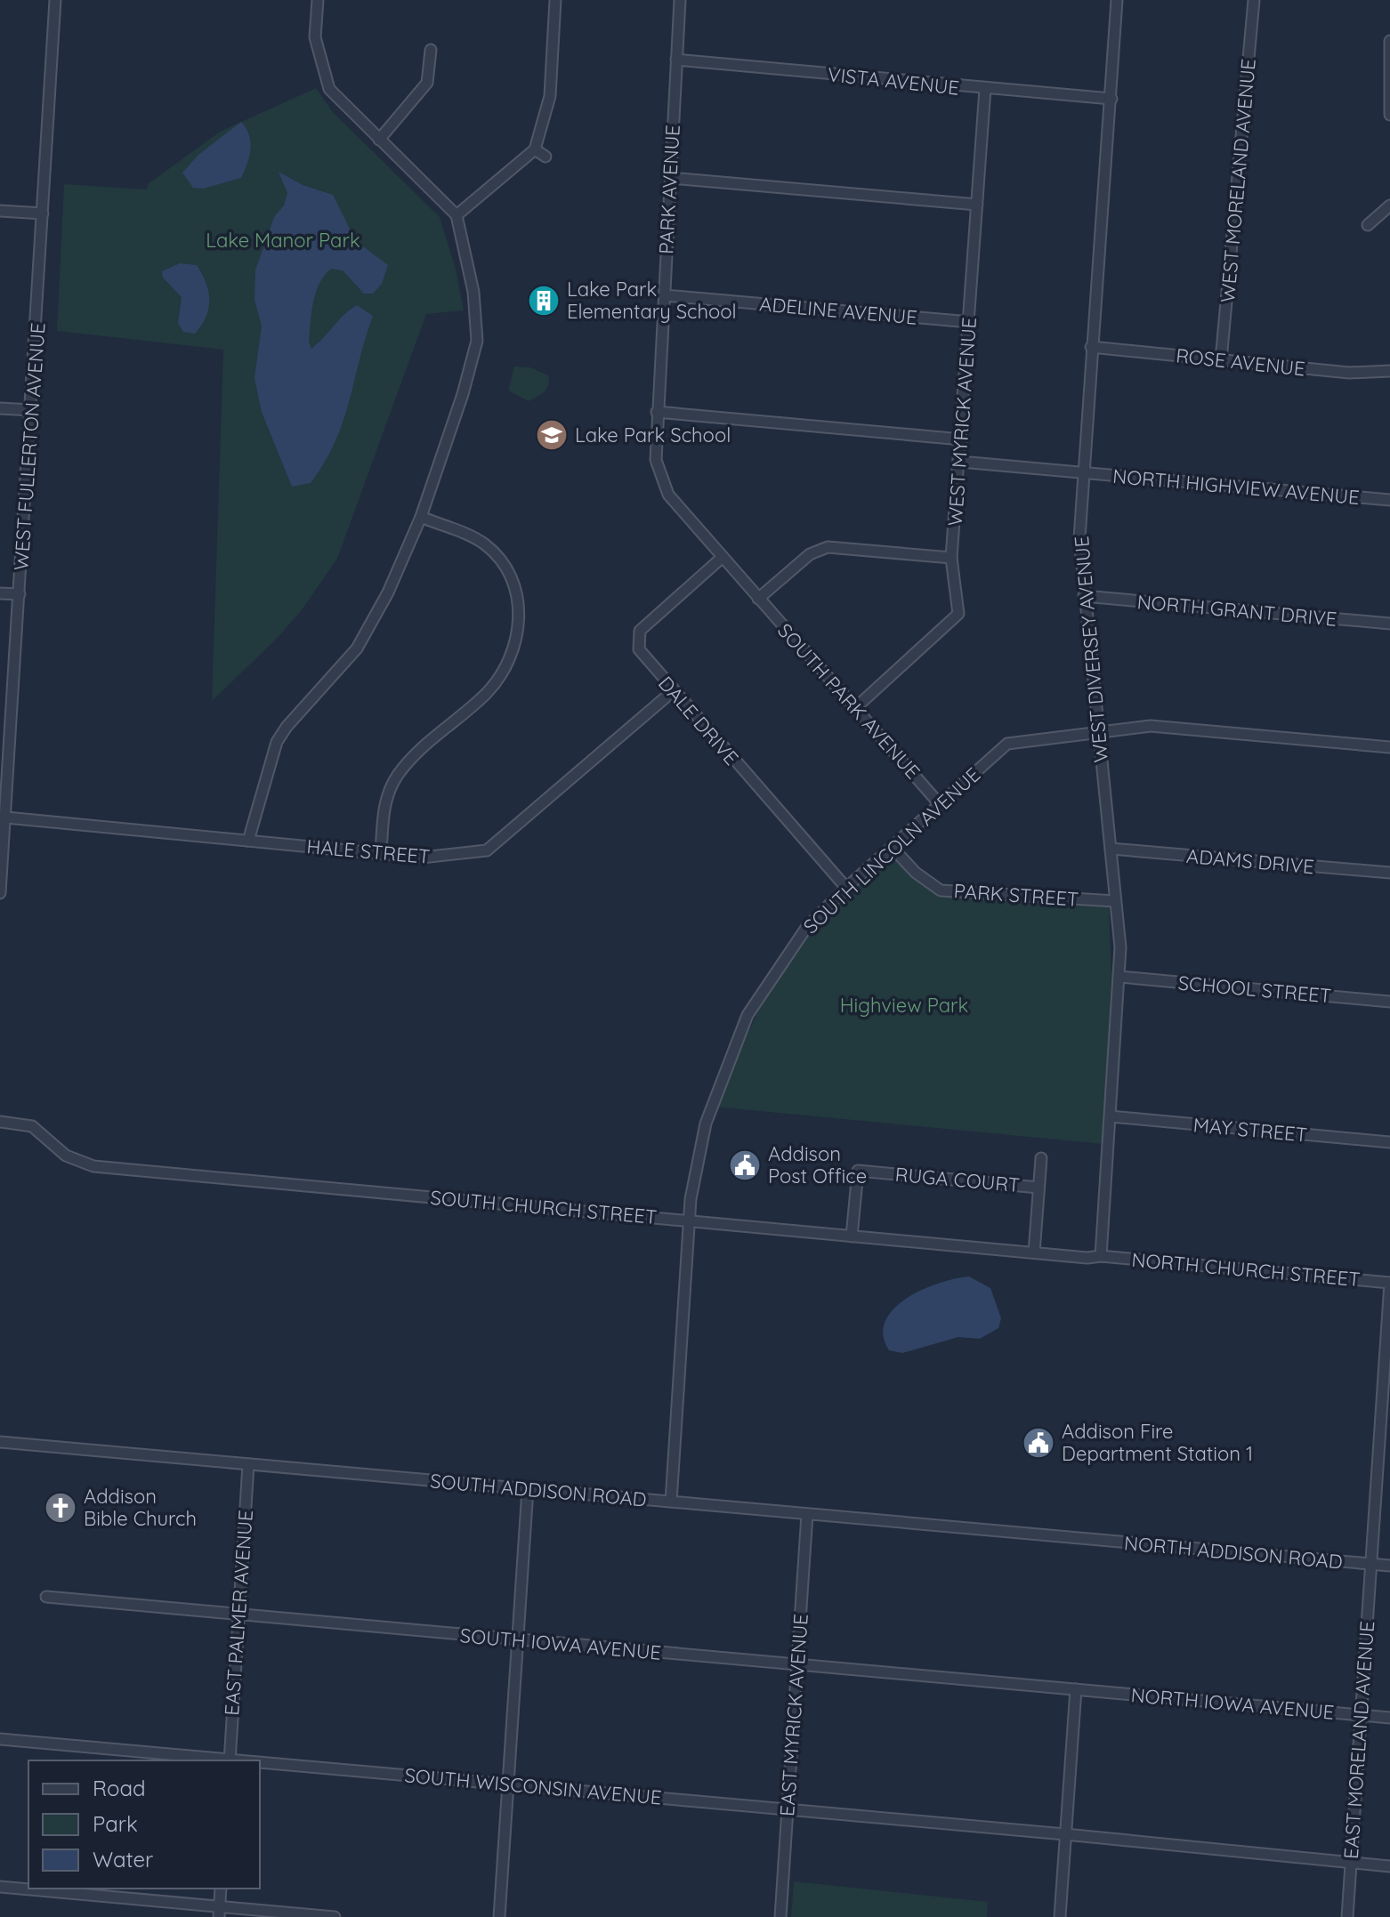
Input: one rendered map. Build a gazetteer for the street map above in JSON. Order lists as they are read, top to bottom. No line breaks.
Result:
{"streets":{"street":["VISTA AVENUE","WEST MORELAND AVENUE","PARK AVENUE","ADELINE AVENUE","ROSE AVENUE","WEST MYRICK AVENUE","WEST FULLERTON AVENUE","NORTH HIGHVIEW AVENUE","NORTH GRANT DRIVE","WEST DIVERSEY AVENUE","SOUTH PARK AVENUE","DALE DRIVE","SOUTH LINCOLN AVENUE","HALE STREET","ADAMS DRIVE","PARK STREET","SCHOOL STREET","MAY STREET","RUGA COURT","SOUTH CHURCH STREET","NORTH CHURCH STREET","SOUTH ADDISON ROAD","NORTH ADDISON ROAD","EAST PALMER AVENUE","SOUTH IOWA AVENUE","NORTH IOWA AVENUE","EAST MYRICK AVENUE","EAST MORELAND AVENUE","SOUTH WISCONSIN AVENUE"]},"crossings":[["VISTA AVENUE","PARK AVENUE"],["VISTA AVENUE","WEST MYRICK AVENUE"],["VISTA AVENUE","WEST DIVERSEY AVENUE"],["WEST MORELAND AVENUE","ROSE AVENUE"],["PARK AVENUE","ADELINE AVENUE"],["PARK AVENUE","SOUTH PARK AVENUE"],["PARK AVENUE","DALE DRIVE"],["ADELINE AVENUE","WEST MYRICK AVENUE"],["ROSE AVENUE","WEST DIVERSEY AVENUE"],["WEST MYRICK AVENUE","NORTH HIGHVIEW AVENUE"],["WEST MYRICK AVENUE","SOUTH PARK AVENUE"],["WEST FULLERTON AVENUE","HALE STREET"],["NORTH HIGHVIEW AVENUE","WEST DIVERSEY AVENUE"],["NORTH GRANT DRIVE","WEST DIVERSEY AVENUE"],["WEST DIVERSEY AVENUE","SOUTH LINCOLN AVENUE"],["WEST DIVERSEY AVENUE","ADAMS DRIVE"],["WEST DIVERSEY AVENUE","PARK STREET"],["WEST DIVERSEY AVENUE","SCHOOL STREET"],["WEST DIVERSEY AVENUE","MAY STREET"],["WEST DIVERSEY AVENUE","SOUTH CHURCH STREET"],["WEST DIVERSEY AVENUE","NORTH CHURCH STREET"],["SOUTH PARK AVENUE","SOUTH LINCOLN AVENUE"],["DALE DRIVE","SOUTH LINCOLN AVENUE"],["DALE DRIVE","HALE STREET"],["SOUTH LINCOLN AVENUE","PARK STREET"],["SOUTH LINCOLN AVENUE","SOUTH CHURCH STREET"],["SOUTH LINCOLN AVENUE","SOUTH ADDISON ROAD"],["RUGA COURT","SOUTH CHURCH STREET"],["SOUTH CHURCH STREET","NORTH CHURCH STREET"],["SOUTH ADDISON ROAD","NORTH ADDISON ROAD"],["SOUTH ADDISON ROAD","EAST PALMER AVENUE"],["SOUTH ADDISON ROAD","EAST MYRICK AVENUE"],["NORTH ADDISON ROAD","EAST MORELAND AVENUE"],["EAST PALMER AVENUE","SOUTH IOWA AVENUE"],["EAST PALMER AVENUE","SOUTH WISCONSIN AVENUE"],["SOUTH IOWA AVENUE","NORTH IOWA AVENUE"],["SOUTH IOWA AVENUE","EAST MYRICK AVENUE"],["NORTH IOWA AVENUE","EAST MORELAND AVENUE"],["EAST MYRICK AVENUE","SOUTH WISCONSIN AVENUE"],["EAST MORELAND AVENUE","SOUTH WISCONSIN AVENUE"]],"parks":["Lake Manor Park","Highview Park"],"places":{"building":["Lake Park Elementary School"],"school or university":["Lake Park School"],"public building":["Addison Post Office","Addison Fire Department Station 1"],"church":["Addison Bible Church"]},"legend":["Road","Park","Water"]}
